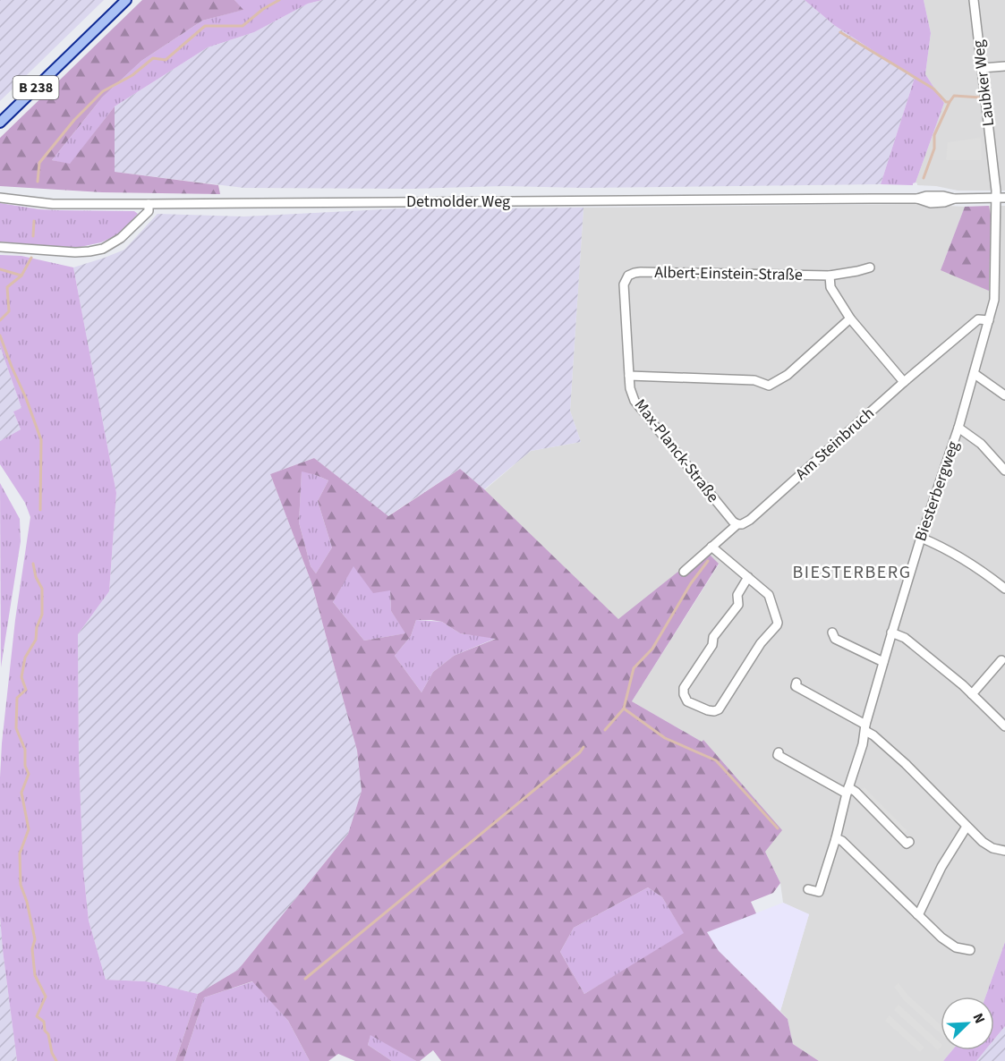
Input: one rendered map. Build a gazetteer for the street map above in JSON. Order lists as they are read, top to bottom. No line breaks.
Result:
{"streets":{"main road":["B 238"],"street":["Laubker Weg","Detmolder Weg","Albert-Einstein-Straße","Am Steinbruch","Max-Planck-Straße","Biesterbergweg"]},"crossings":[["Laubker Weg","Detmolder Weg"],["Laubker Weg","Biesterbergweg"],["Detmolder Weg","Biesterbergweg"],["Albert-Einstein-Straße","Max-Planck-Straße"],["Am Steinbruch","Max-Planck-Straße"],["Am Steinbruch","Biesterbergweg"]],"districts":["BIESTERBERG"],"north":"top right"}
